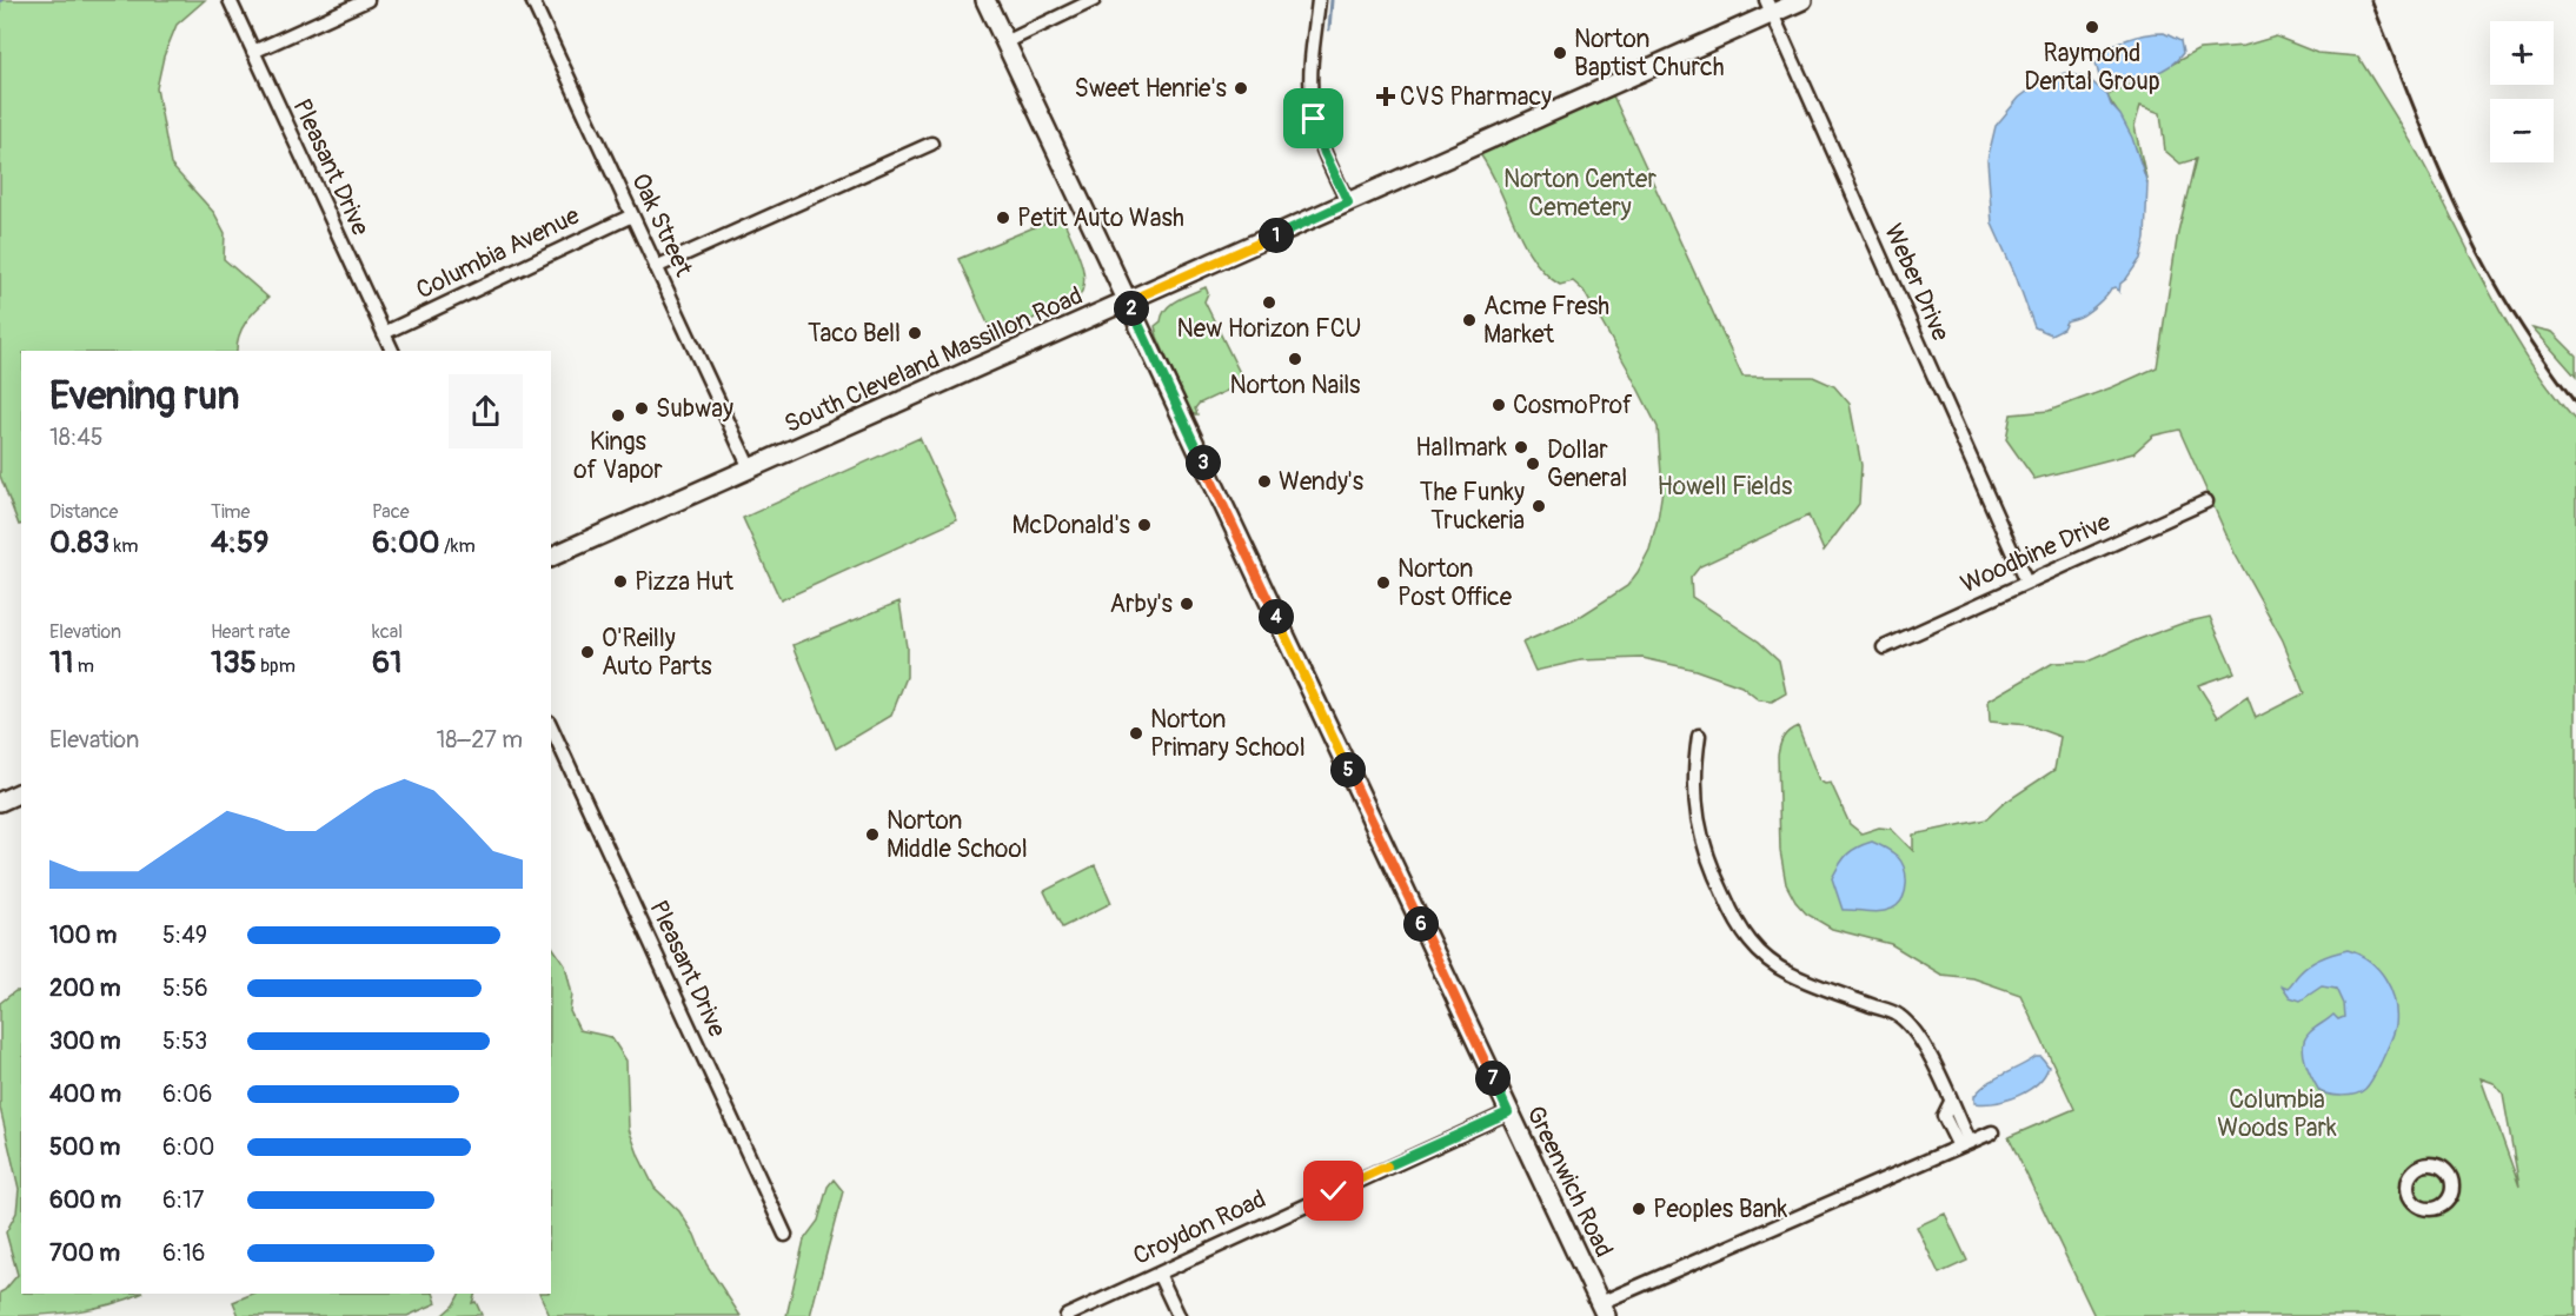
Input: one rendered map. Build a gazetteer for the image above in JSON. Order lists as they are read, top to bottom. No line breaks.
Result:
{"streets":{"main road":["South Cleveland Massillon Road","Greenwich Road"],"street":["Pleasant Drive","Oak Street","Columbia Avenue","Weber Drive","Woodbine Drive","Croydon Road"]},"crossings":[["Pleasant Drive","Columbia Avenue"],["Oak Street","Columbia Avenue"],["Oak Street","South Cleveland Massillon Road"],["Weber Drive","South Cleveland Massillon Road"],["Weber Drive","Woodbine Drive"],["South Cleveland Massillon Road","Greenwich Road"],["Greenwich Road","Croydon Road"]],"parks":["Norton Center Cemetery","Howell Fields","Columbia Woods Park"],"places":{"other":["Raymond Dental Group","Norton Baptist Church","Sweet Henrie's","Petit Auto Wash","New Horizon FCU","Acme Fresh Market","Taco Bell","Norton Nails","CosmoProf","Subway","Kings of Vapor","Hallmark","Dollar General","Wendy's","The Funky Truckeria","McDonald's","Pizza Hut","Norton Post Office","Arby's","O'Reilly Auto Parts","Norton Primary School","Norton Middle School","Peoples Bank"],"health":["CVS Pharmacy"]},"page":{"map_buttons":["+","−"],"pins":["1","2","3","4","5","6","7"],"heading":["Evening run","18:45"],"stats":[["Distance","0.83 km"],["Time","4:59"],["Pace","6:00 /km"],["Elevation","11 m"],["Heart rate","135 bpm"],["kcal","61"]],"chart":["Elevation","18–27 m"],"list":[{"name":"100 m","note":"5:49"},{"name":"200 m","note":"5:56"},{"name":"300 m","note":"5:53"},{"name":"400 m","note":"6:06"},{"name":"500 m","note":"6:00"},{"name":"600 m","note":"6:17"},{"name":"700 m","note":"6:16"}]}}
